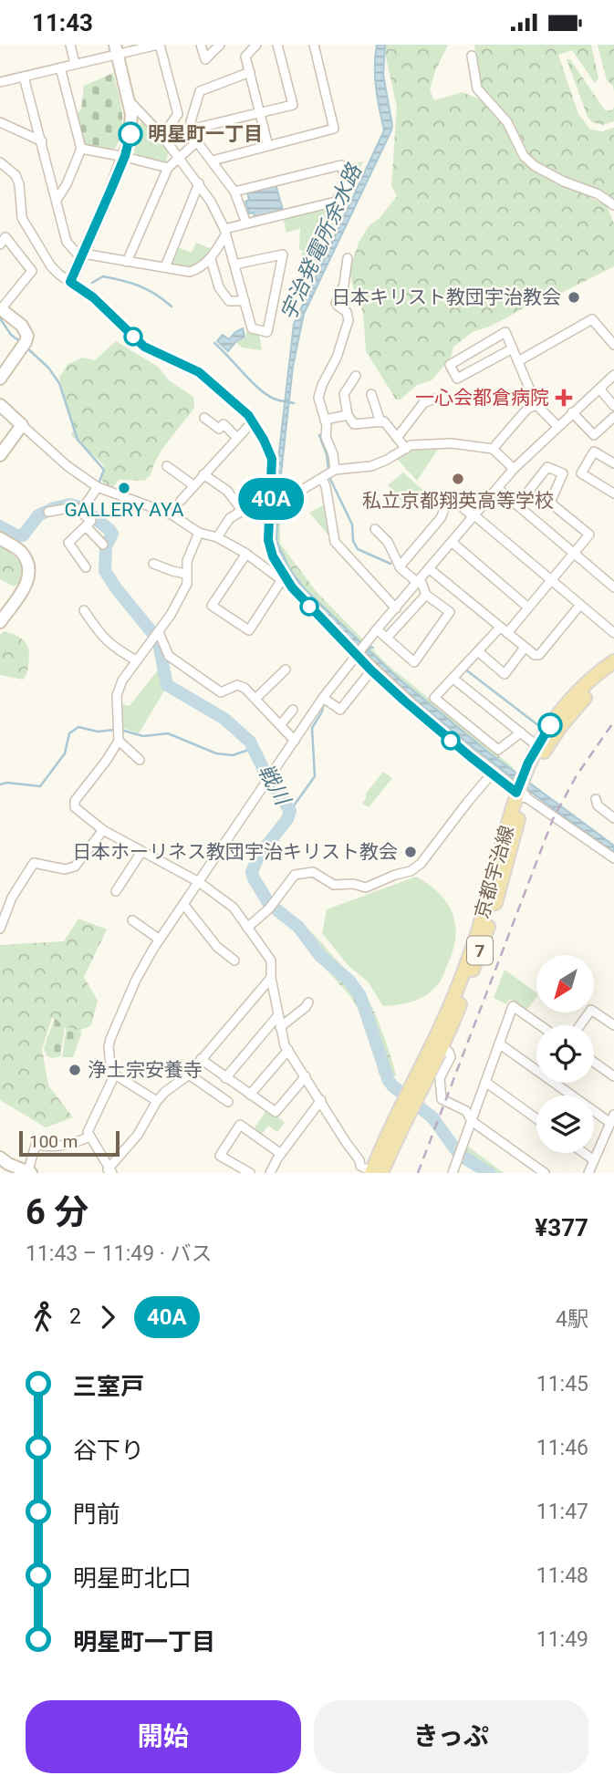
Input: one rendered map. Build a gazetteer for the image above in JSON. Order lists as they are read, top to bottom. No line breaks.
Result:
{"streets":{"main road":["京都宇治線","7"]},"water":["宇治発電所余水路","戦川"],"places":{"other":["明星町一丁目","日本キリスト教団宇治教会","私立京都翔英高等学校","GALLERY AYA","日本ホーリネス教団宇治キリスト教会","浄土宗安養寺"],"health":["一心会都倉病院"]},"lines":["bus line 40A"],"scale_bar":"100 m","north":"bottom left","page":{"status":"11:43","on_map":"40A","scale":"100 m","heading":["6 分","11:43 – 11:49 · バス","¥377"],"legs":["2","40A","4駅"],"list":[{"name":"三室戸","value":"11:45"},{"name":"谷下り","value":"11:46"},{"name":"門前","value":"11:47"},{"name":"明星町北口","value":"11:48"},{"name":"明星町一丁目","value":"11:49"}],"buttons":["開始","きっぷ"]}}
